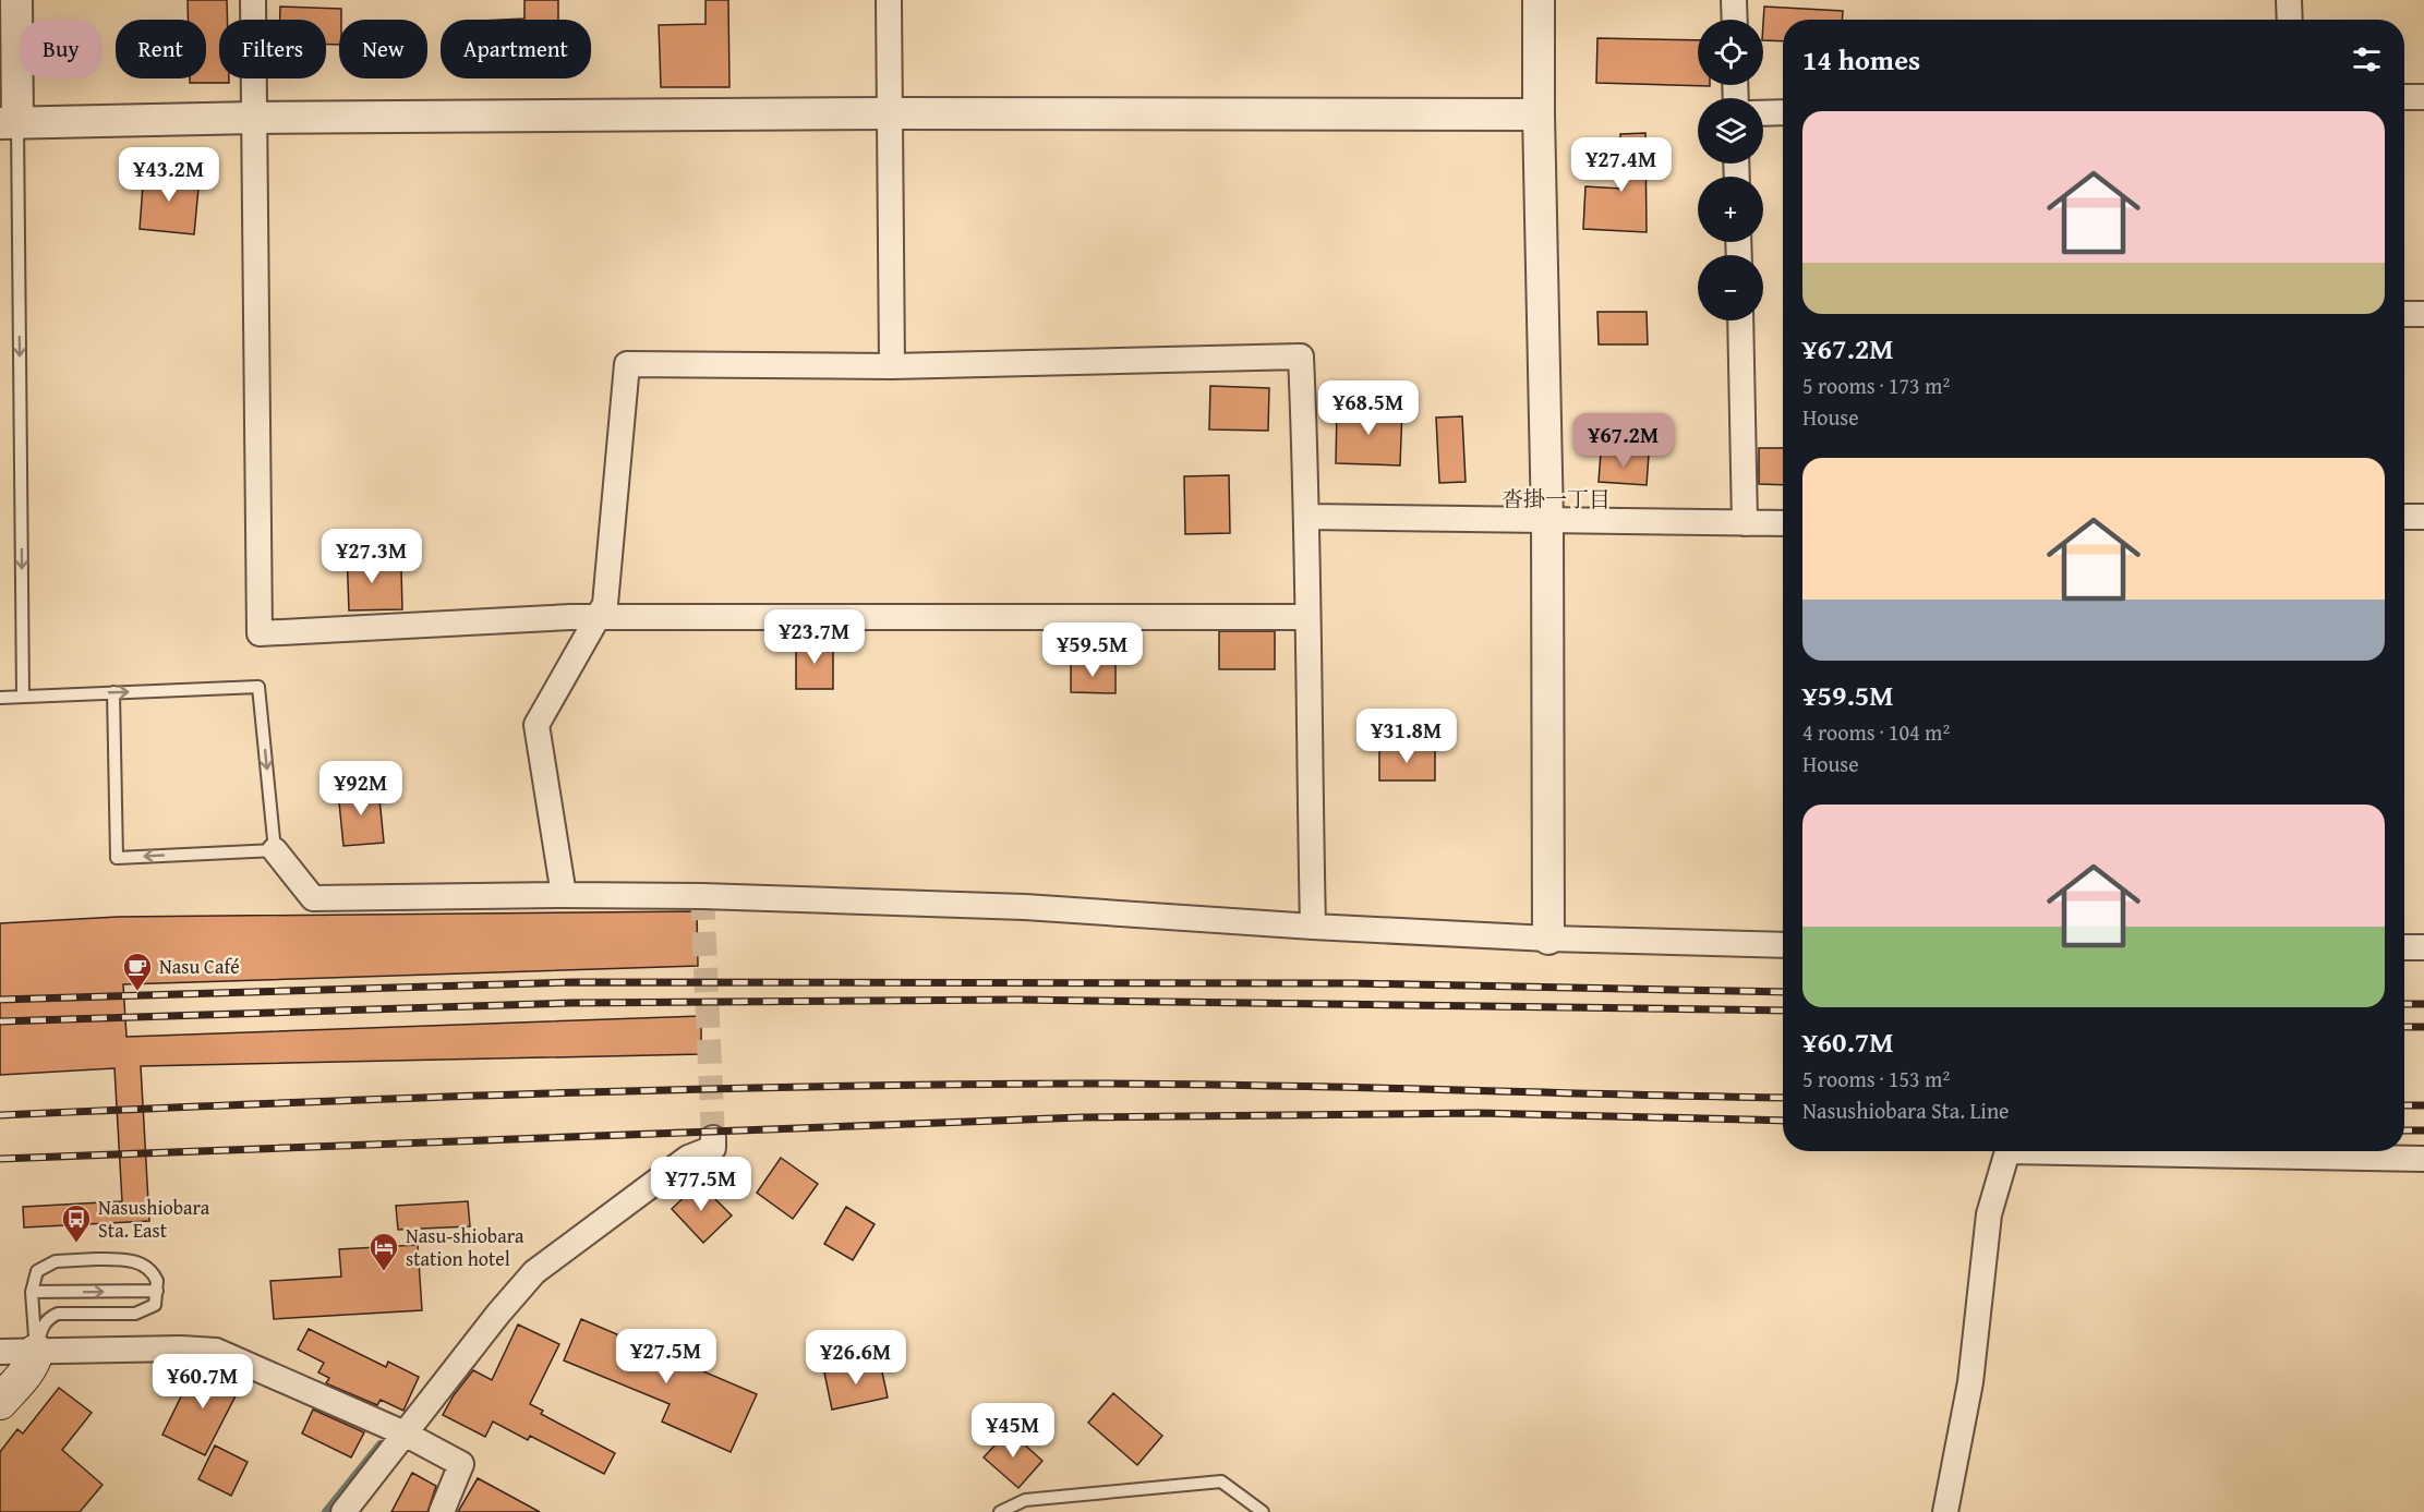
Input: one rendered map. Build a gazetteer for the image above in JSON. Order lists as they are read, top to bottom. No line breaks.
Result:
{"districts":["沓掛一丁目"],"places":{"cafe":["Nasu Café"],"bus stop":["Nasushiobara Sta. East"],"hotel":["Nasu-shiobara station hotel"]},"page":{"map_buttons":["+","−"],"chip":["Buy","Rent","Filters","New","Apartment"],"heading":"14 homes","list":[{"name":"¥67.2M","note":"5 rooms · 173 m² · House"},{"name":"¥59.5M","note":"4 rooms · 104 m² · House"},{"name":"¥60.7M","note":"5 rooms · 153 m² · Nasushiobara Sta. Line"}],"price":["¥27.4M","¥43.2M","¥68.5M","¥67.2M","¥27.3M","¥23.7M","¥59.5M","¥31.8M","¥92M","¥77.5M","¥27.5M","¥26.6M","¥60.7M","¥45M"]}}
